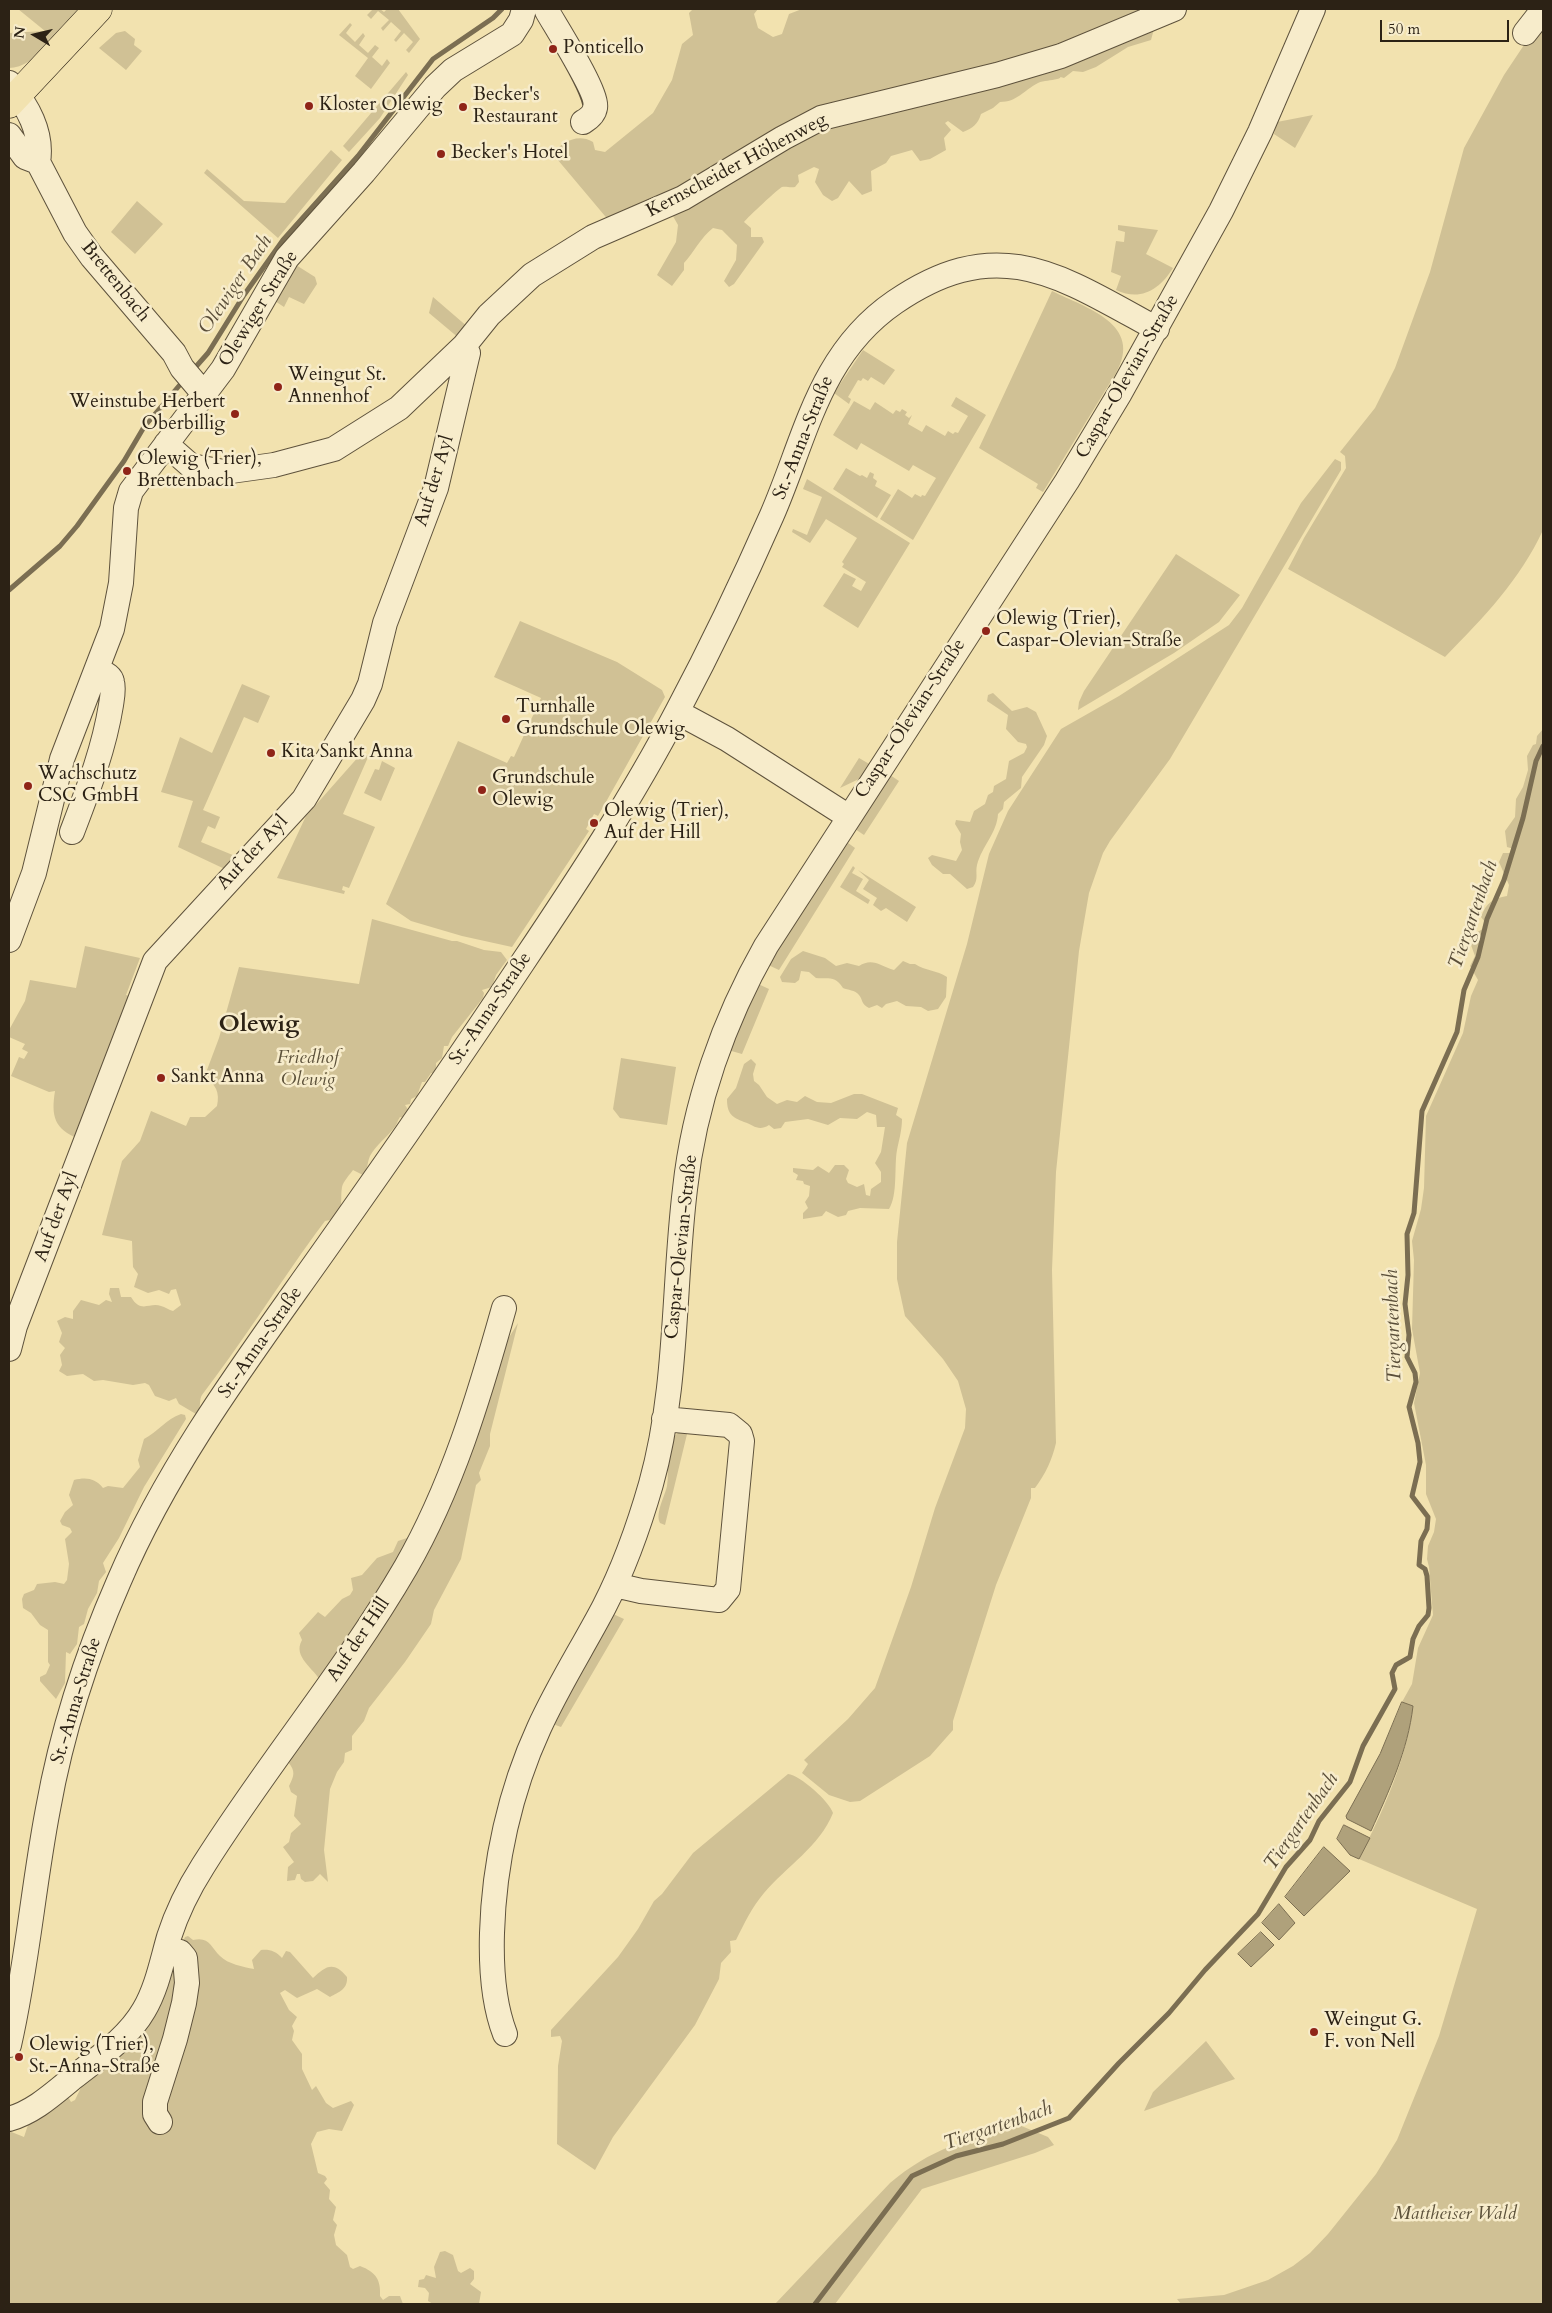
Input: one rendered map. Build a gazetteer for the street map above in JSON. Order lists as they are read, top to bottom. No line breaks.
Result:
{"streets":{"street":["Kernscheider Höhenweg","Brettenbach","Olewiger Straße","Caspar-Olevian-Straße","St.-Anna-Straße","Auf der Ayl","Auf der Hill"]},"crossings":[["Kernscheider Höhenweg","Olewiger Straße"],["Kernscheider Höhenweg","Auf der Ayl"],["Brettenbach","Olewiger Straße"],["Caspar-Olevian-Straße","St.-Anna-Straße"]],"districts":["Olewig"],"water":["Olewiger Bach","Tiergartenbach"],"parks":["Friedhof Olewig","Mattheiser Wald"],"places":["Ponticello","Kloster Olewig","Becker's Restaurant","Becker's Hotel","Weingut St. Annenhof","Weinstube Herbert Oberbillig","Olewig (Trier), Brettenbach","Olewig (Trier), Caspar-Olevian-Straße","Turnhalle Grundschule Olewig","Kita Sankt Anna","Wachschutz CSC GmbH","Grundschule Olewig","Olewig (Trier), Auf der Hill","Sankt Anna","Weingut G. F. von Nell","Olewig (Trier), St.-Anna-Straße"],"scale_bar":"50 m","north":"left"}
